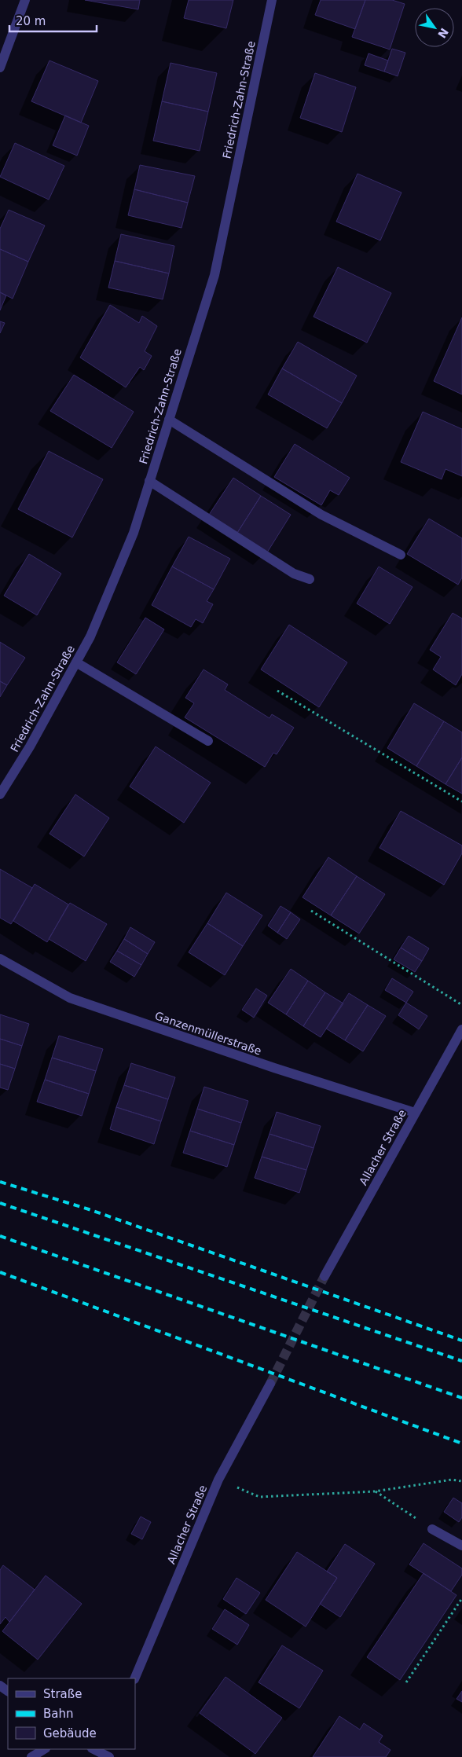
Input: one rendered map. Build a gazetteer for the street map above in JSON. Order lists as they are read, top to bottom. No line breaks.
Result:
{"streets":{"street":["Friedrich-Zahn-Straße","Ganzenmüllerstraße","Allacher Straße"]},"crossings":[["Ganzenmüllerstraße","Allacher Straße"]],"legend":["Straße","Bahn","Gebäude"],"scale_bar":"20 m","north":"bottom right"}
